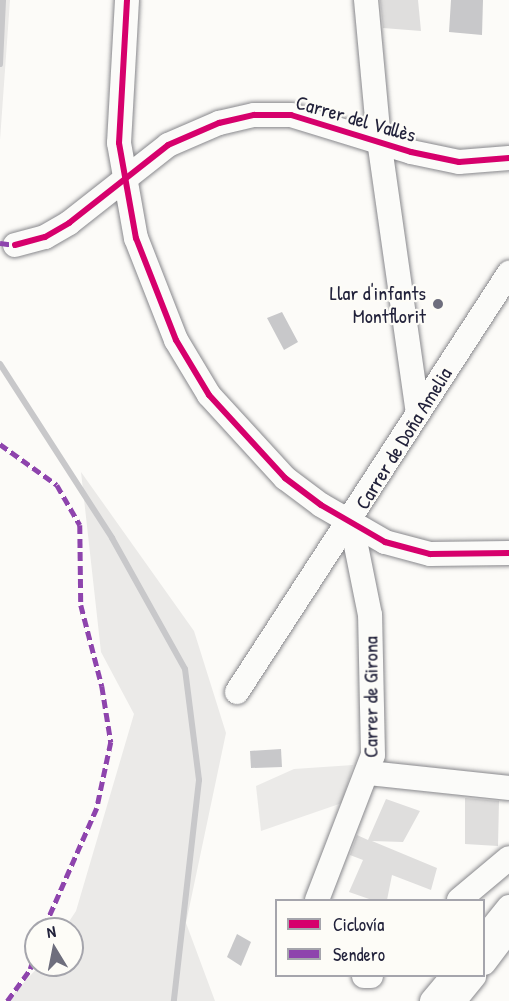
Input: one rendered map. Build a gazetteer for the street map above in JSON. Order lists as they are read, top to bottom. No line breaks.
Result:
{"streets":{"street":["Carrer del Vallès","Carrer de Doña Amelia","Carrer de Girona"]},"crossings":[["Carrer de Doña Amelia","Carrer de Girona"]],"places":["Llar d'infants Montflorit"],"legend":["Ciclovía","Sendero"],"north":"top"}
